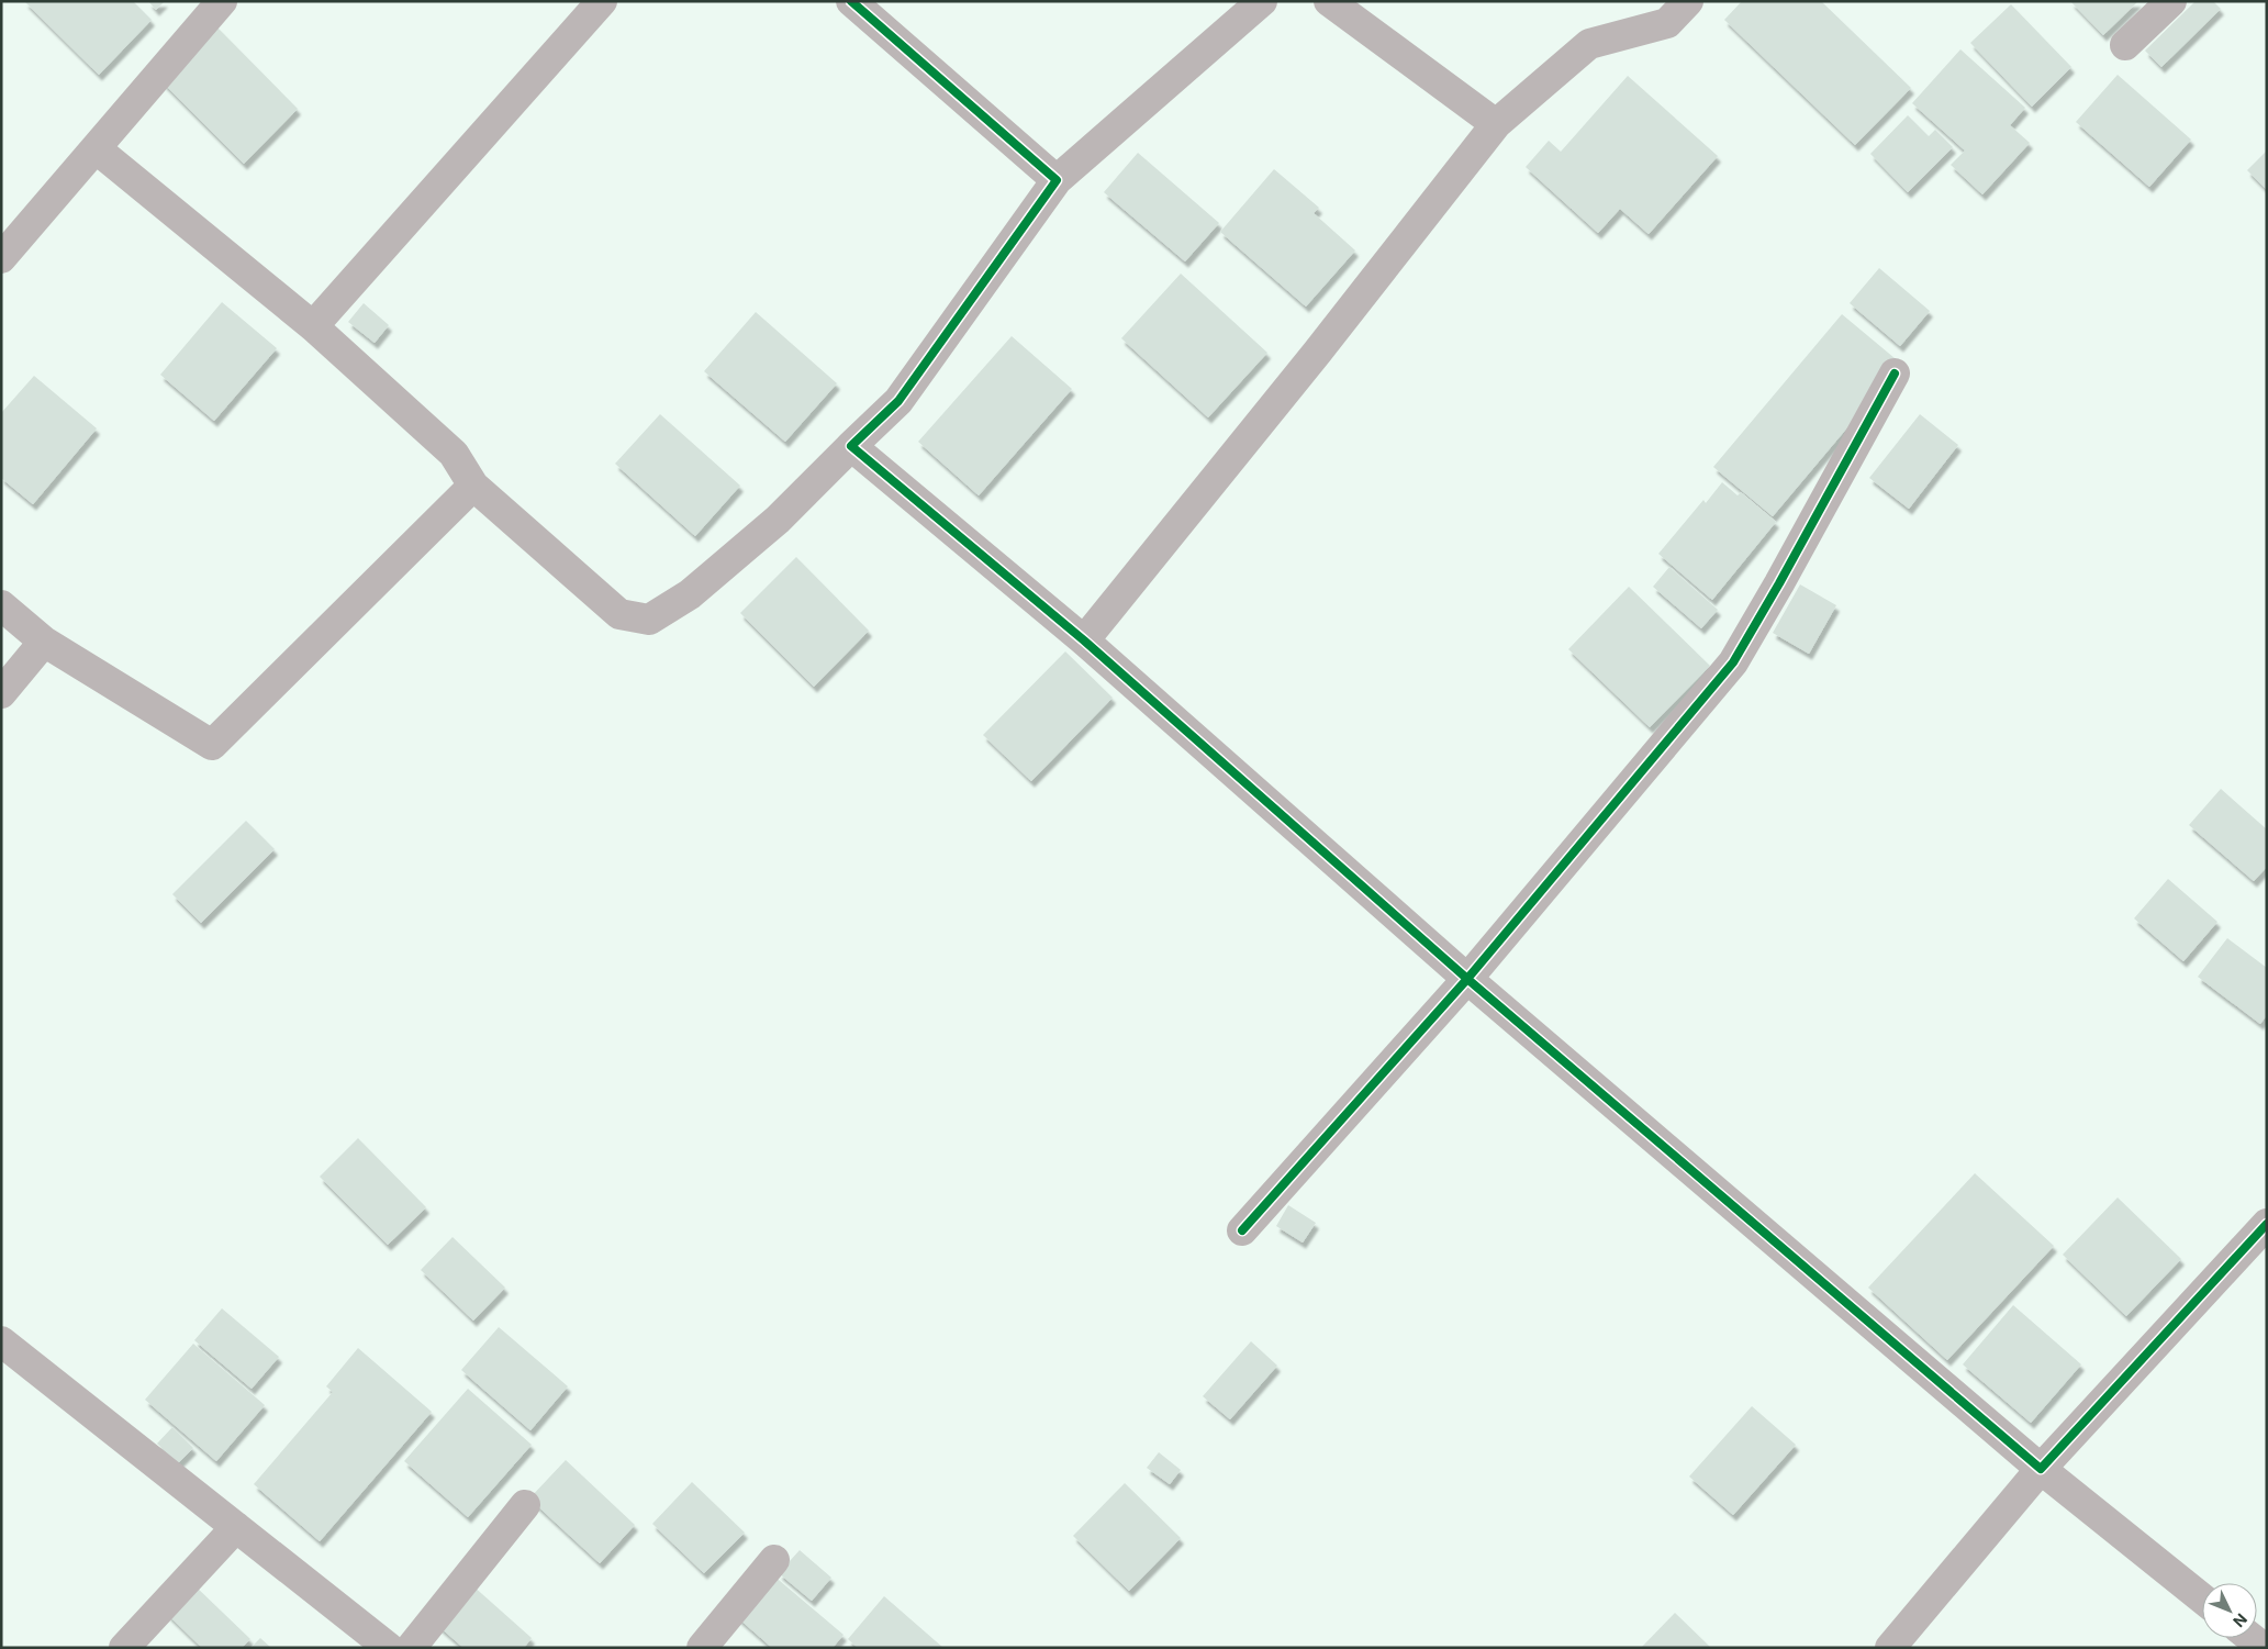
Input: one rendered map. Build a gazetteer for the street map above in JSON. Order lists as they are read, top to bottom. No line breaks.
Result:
{"north":"bottom right"}
